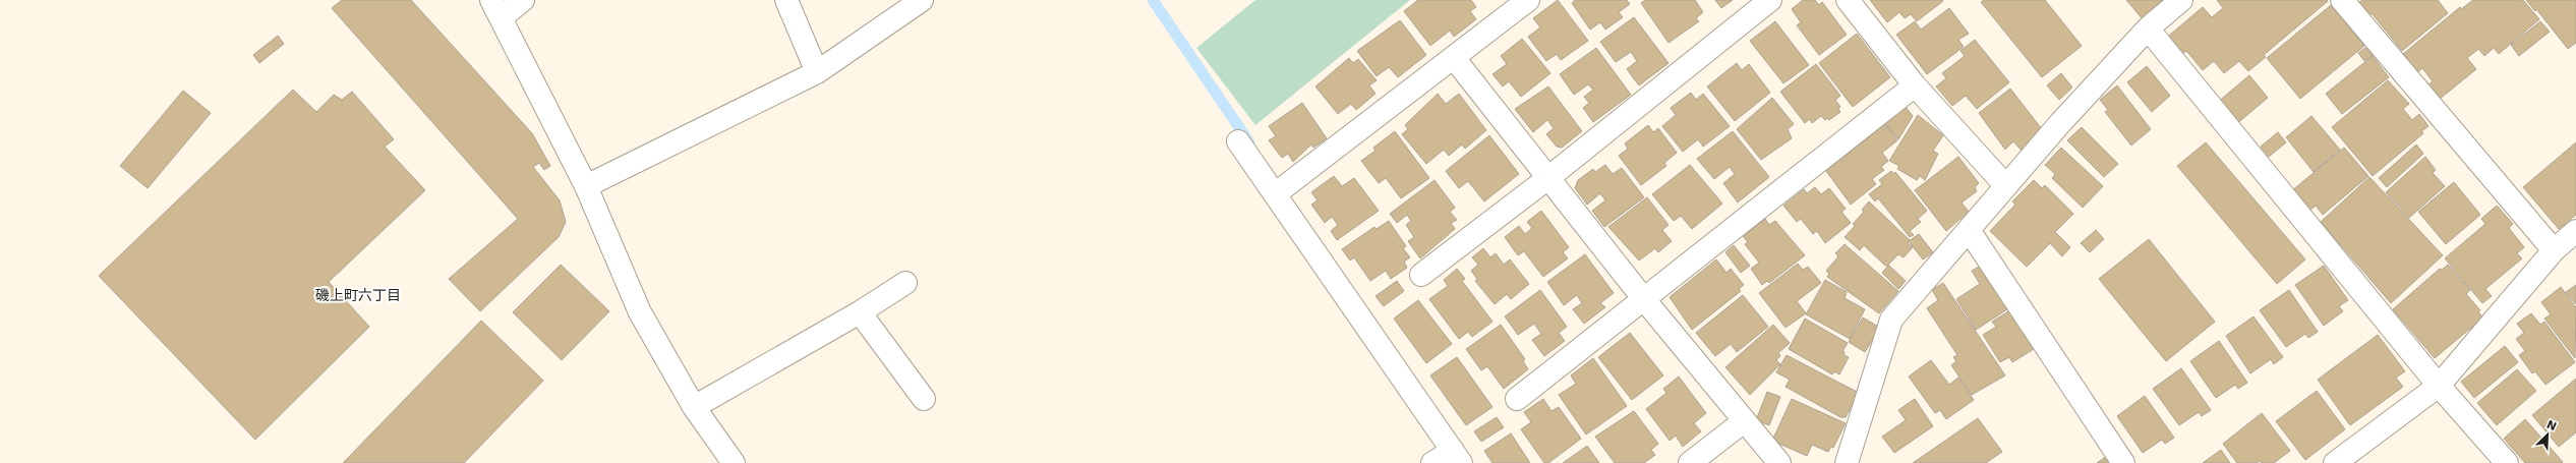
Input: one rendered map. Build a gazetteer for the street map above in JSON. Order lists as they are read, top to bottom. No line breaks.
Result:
{"districts":["磯上町六丁目"],"north":"top right"}
